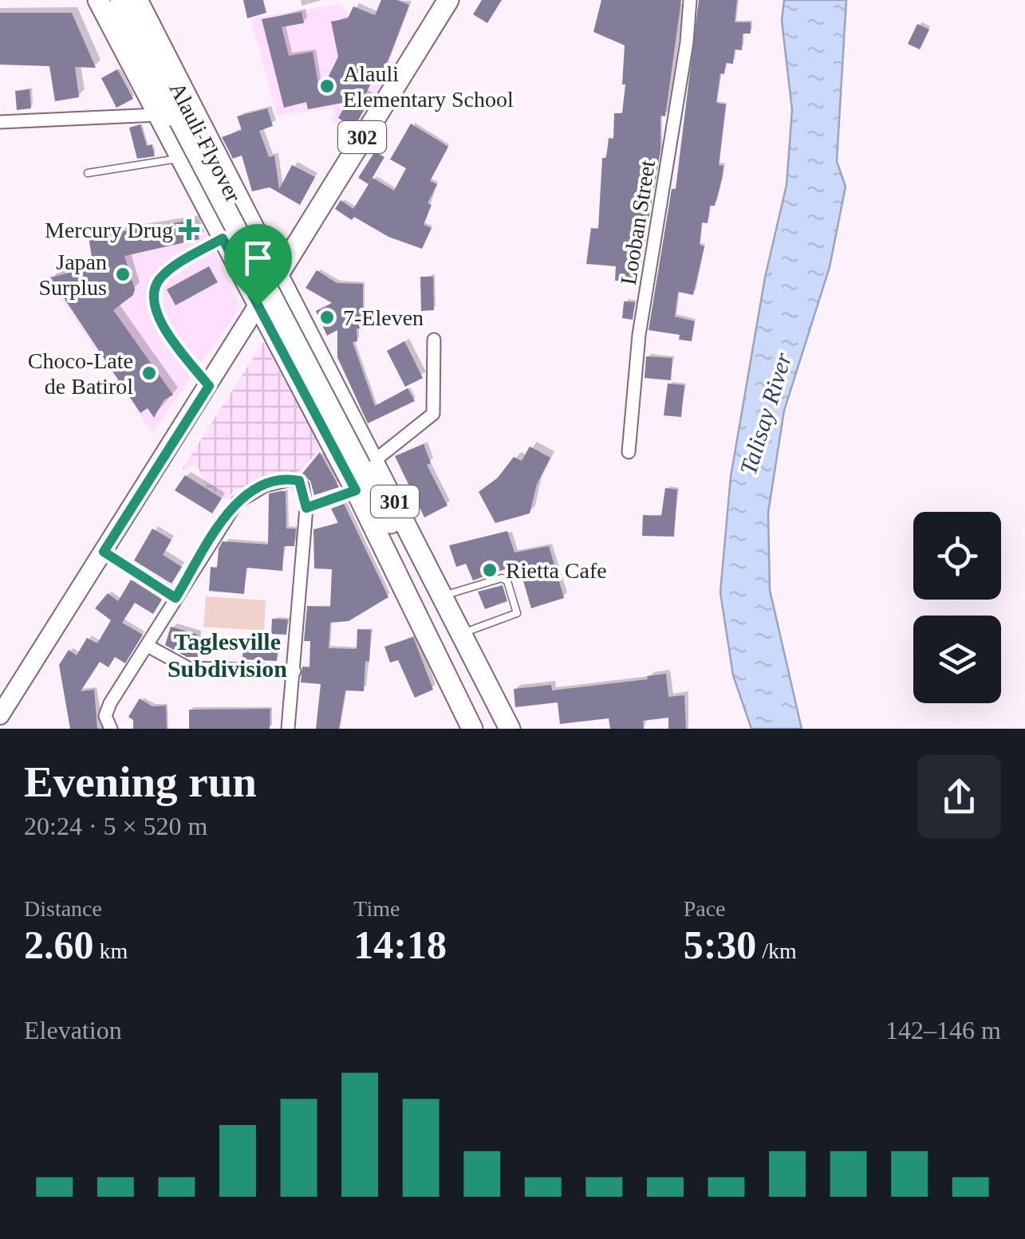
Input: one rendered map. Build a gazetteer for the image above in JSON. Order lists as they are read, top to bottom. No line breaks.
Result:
{"streets":{"main road":["302","Alauli Flyover","301"],"street":["Looban Street"]},"crossings":[["302","301"],["Alauli Flyover","301"]],"districts":["Taglesville Subdivision"],"water":["Talisay River"],"places":{"other":["Alauli Elementary School","Japan Surplus","7-Eleven","Choco-Late de Batirol","Rietta Cafe"],"health":["Mercury Drug"]},"page":{"heading":["Evening run","20:24 · 5 × 520 m"],"stats":[["Distance","2.60 km"],["Time","14:18"],["Pace","5:30 /km"]],"chart":["Elevation","142–146 m"]}}
